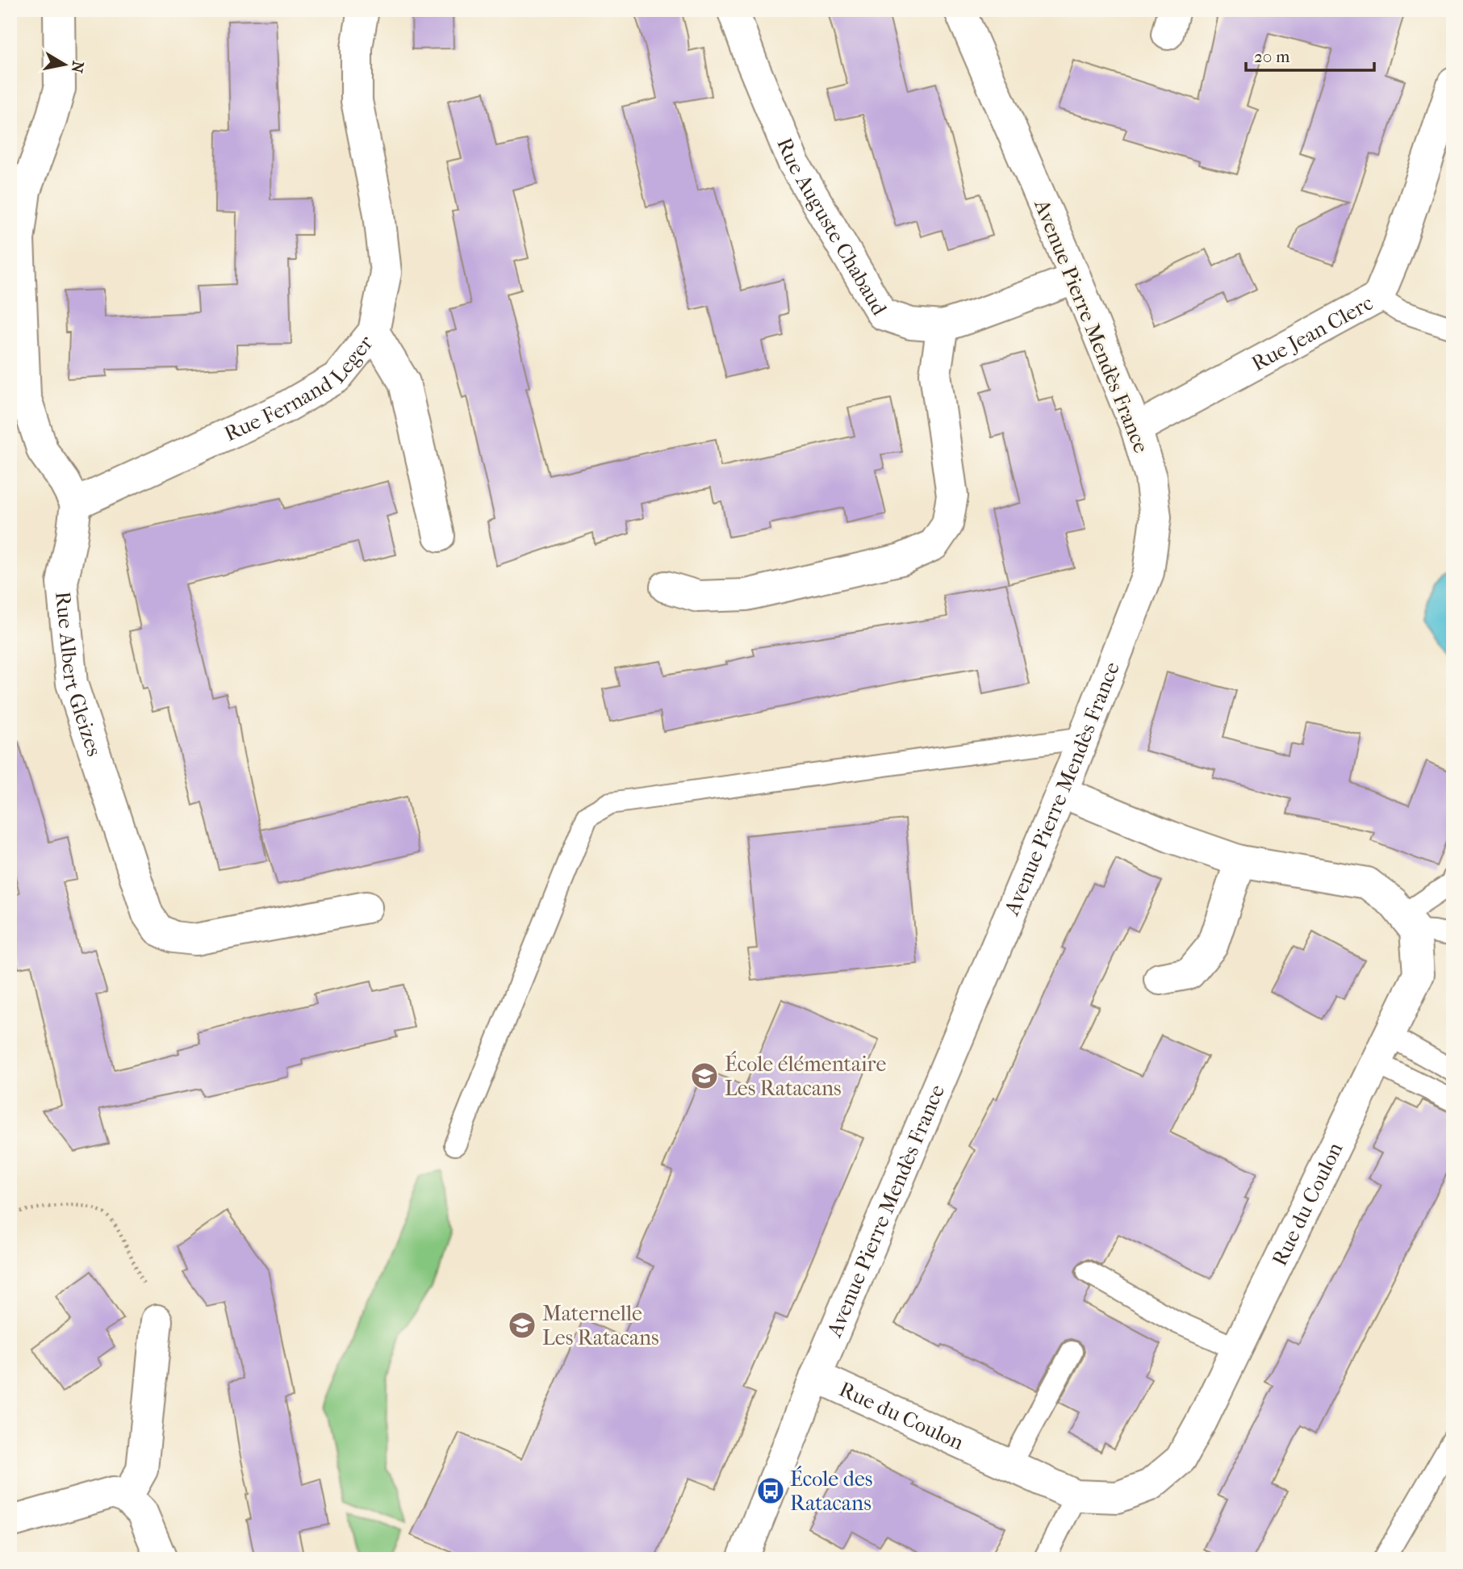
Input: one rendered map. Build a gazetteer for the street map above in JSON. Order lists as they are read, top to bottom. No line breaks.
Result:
{"streets":{"street":["Rue Auguste Chabaud","Avenue Pierre Mendès France","Rue Jean Clerc","Rue Fernand Leger","Rue Albert Gleizes","Rue du Coulon"]},"crossings":[["Rue Auguste Chabaud","Avenue Pierre Mendès France"],["Avenue Pierre Mendès France","Rue Jean Clerc"],["Avenue Pierre Mendès France","Rue du Coulon"],["Rue Fernand Leger","Rue Albert Gleizes"]],"places":{"school or university":["École élémentaire Les Ratacans","Maternelle Les Ratacans"],"bus stop":["École des Ratacans"]},"scale_bar":"20 m","north":"right"}
